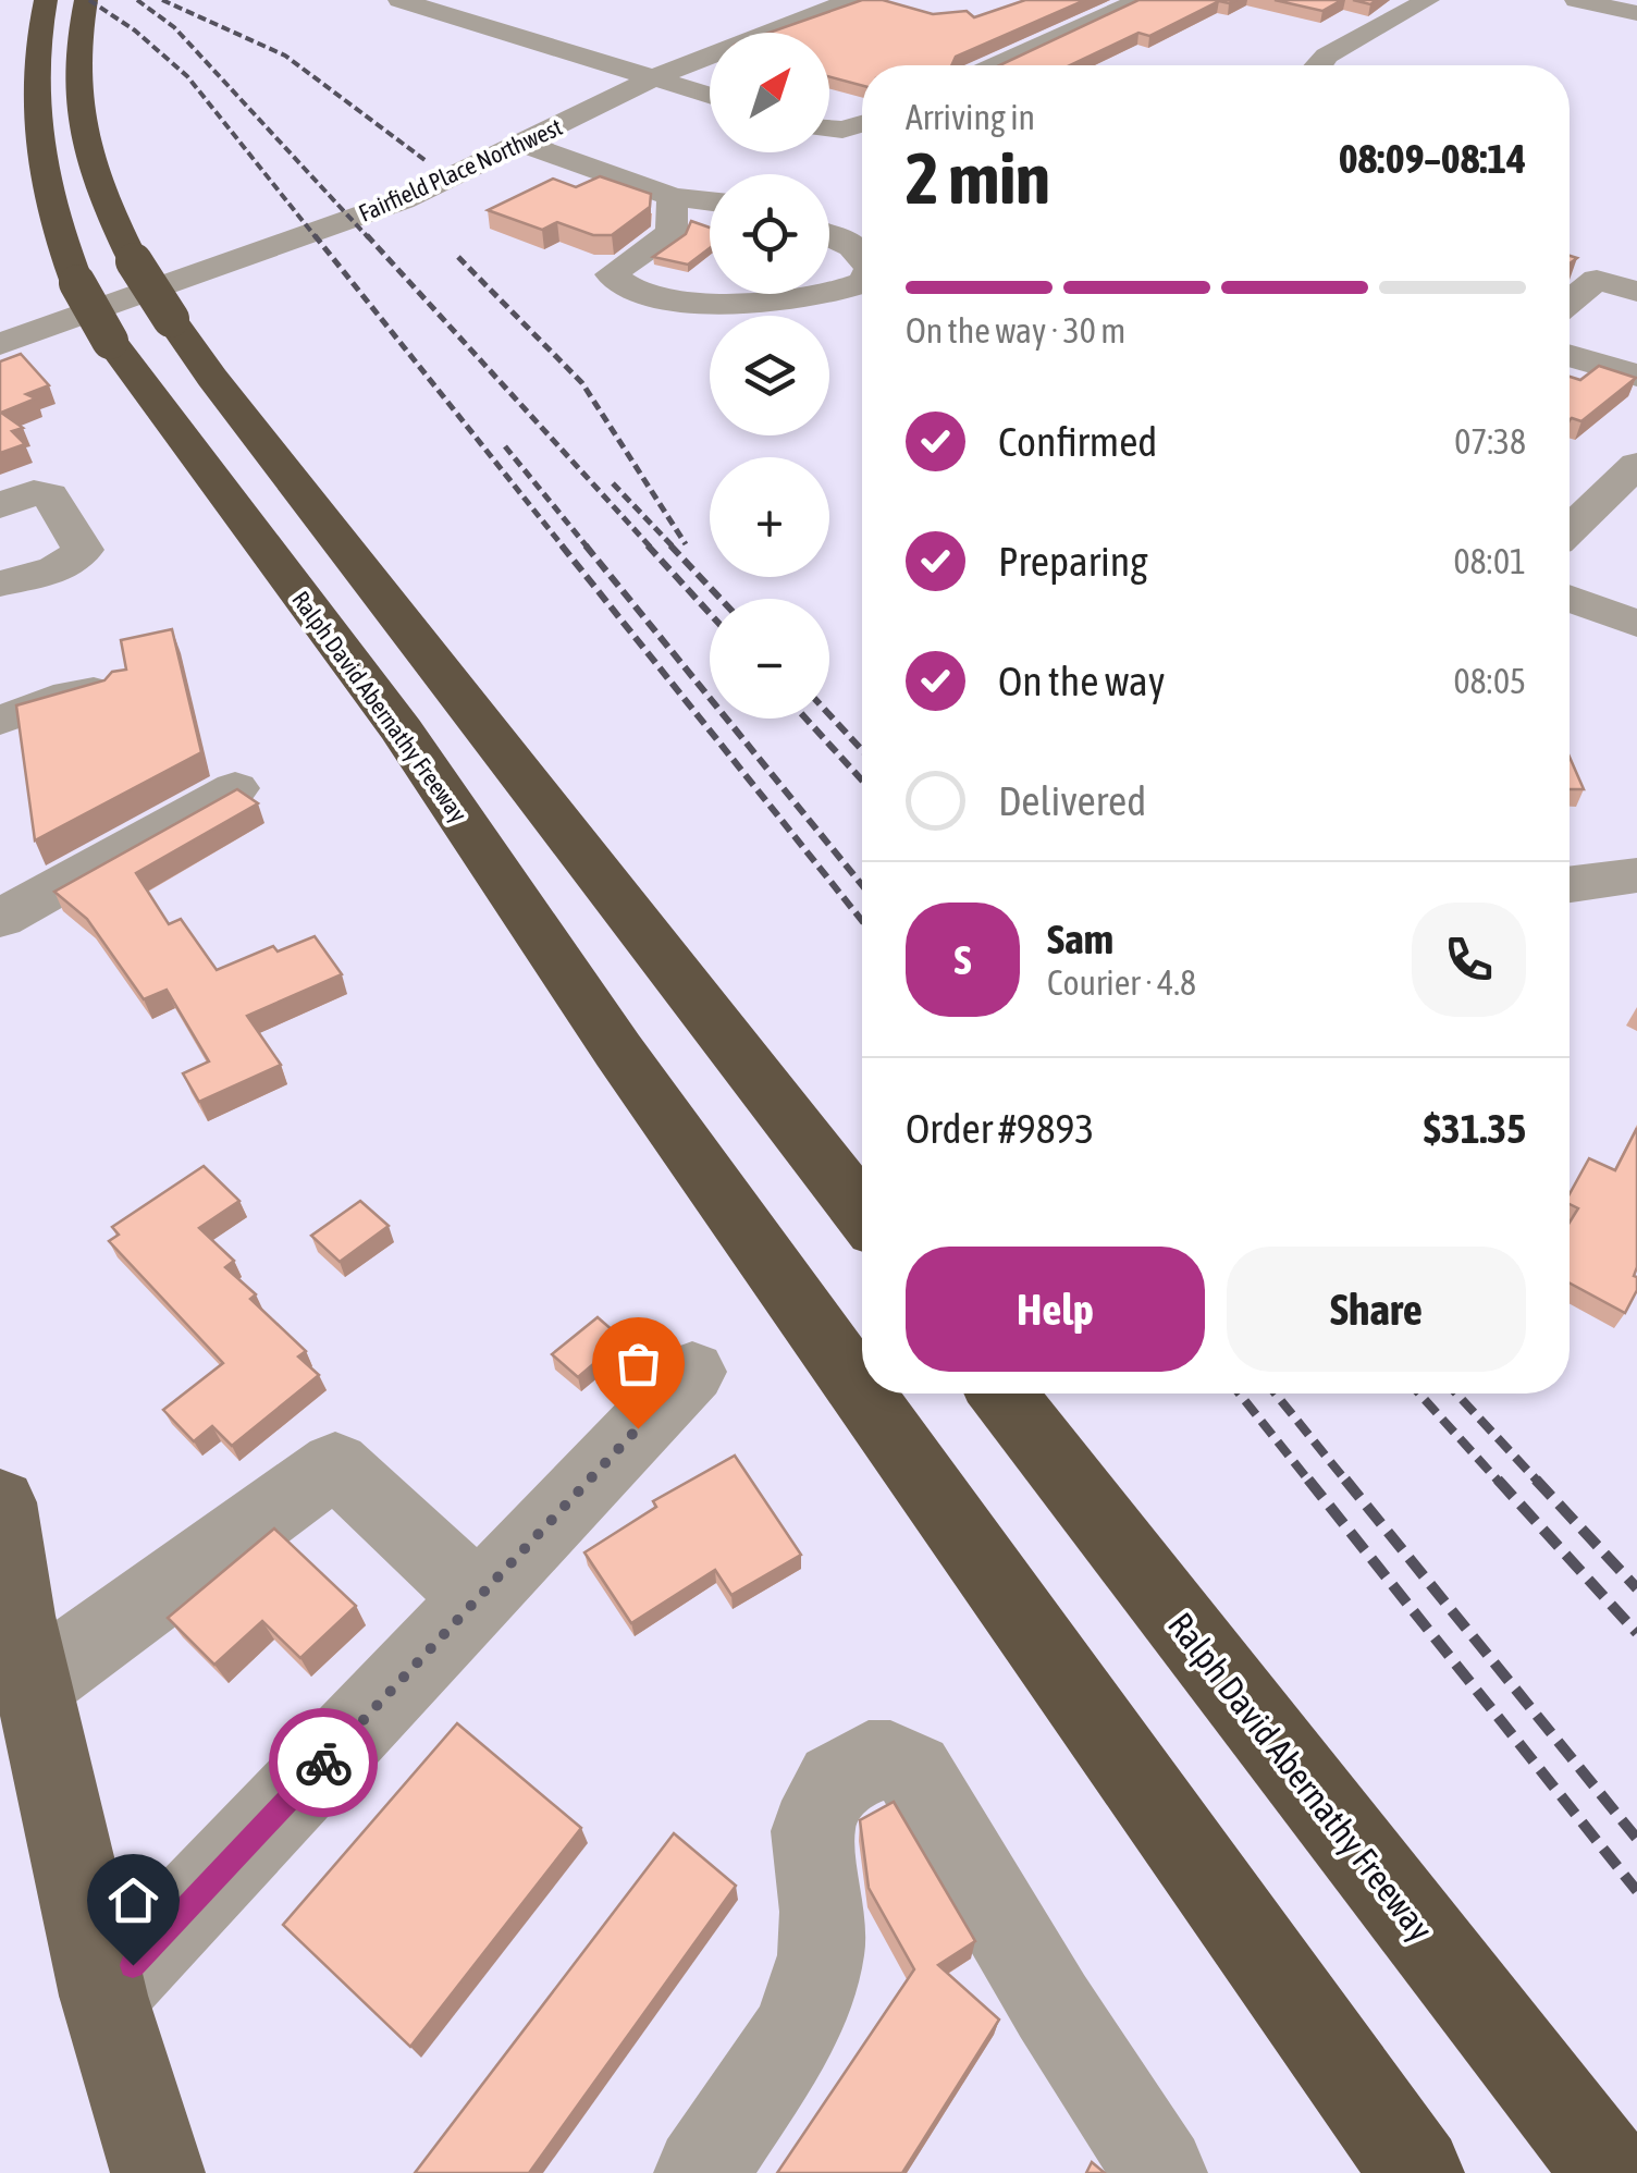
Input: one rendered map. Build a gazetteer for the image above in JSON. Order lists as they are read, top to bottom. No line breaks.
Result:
{"streets":{"highway":["Ralph David Abernathy Freeway"],"street":["Fairfield Place Northwest"]},"north":"top right","page":{"map_buttons":["+","−"],"heading":["2 min","Arriving in","08:09–08:14"],"panel":["Sam","Courier · 4.8","Order #9893","$31.35"],"bar":"On the way · 30 m","list":[["Confirmed","07:38"],["Preparing","08:01"],["On the way","08:05"],"Delivered"],"round":"S","buttons":["Help","Share"]}}
